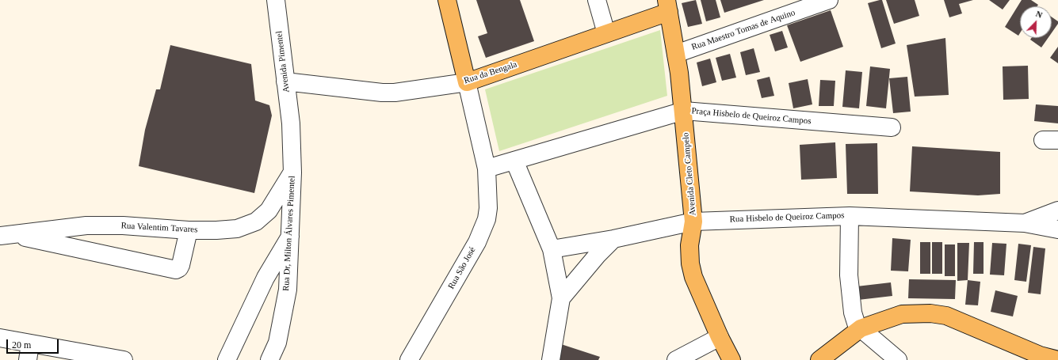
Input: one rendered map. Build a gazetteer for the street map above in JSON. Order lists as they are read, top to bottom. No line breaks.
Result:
{"streets":{"main road":["Rua da Bengala","Avenida Cleto Campelo"],"street":["Rua Maestro Tomas de Aquino","Avenida Pimentel","Praça Hisbelo de Queiroz Campos","Rua Hisbelo de Queiroz Campos","Rua Valentim Tavares","Rua Dr, Milton Álvares Pimentel","Rua São José"]},"crossings":[["Rua Maestro Tomas de Aquino","Avenida Cleto Campelo"],["Avenida Pimentel","Rua da Bengala"],["Avenida Pimentel","Rua Dr, Milton Álvares Pimentel"],["Rua da Bengala","Avenida Cleto Campelo"],["Rua da Bengala","Rua São José"],["Praça Hisbelo de Queiroz Campos","Avenida Cleto Campelo"],["Praça Hisbelo de Queiroz Campos","Rua São José"],["Avenida Cleto Campelo","Rua Hisbelo de Queiroz Campos"],["Rua Valentim Tavares","Rua Dr, Milton Álvares Pimentel"]],"scale_bar":"20 m","north":"top right"}
